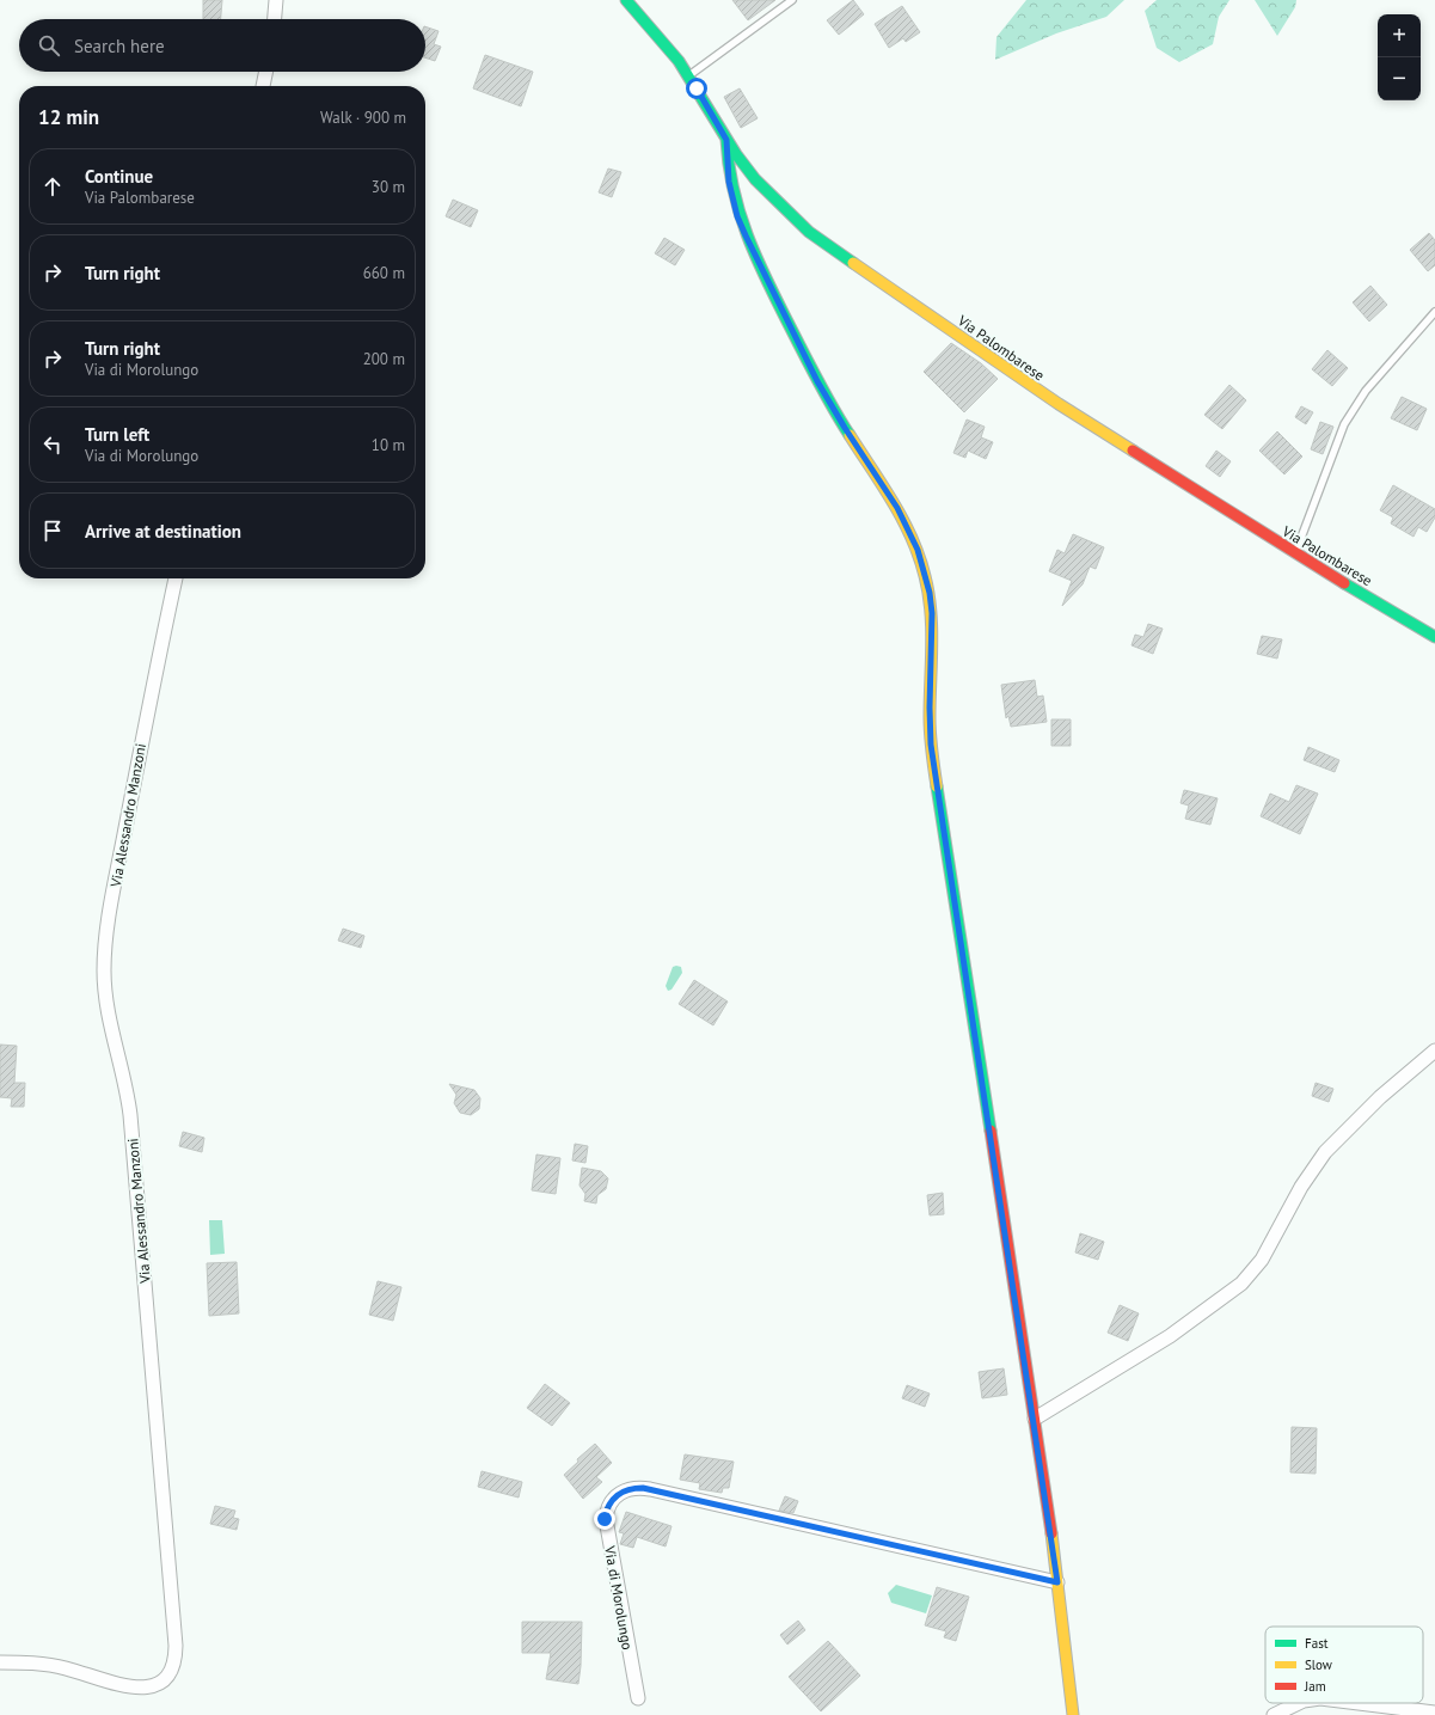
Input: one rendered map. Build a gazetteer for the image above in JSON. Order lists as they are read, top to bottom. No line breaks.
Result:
{"streets":{"street":["Via Palombarese","Via Alessandro Manzoni","Via di Morolungo"]},"legend":["Fast","Slow","Jam"],"page":{"map_buttons":["+","−"],"search":"Search here","heading":["12 min","Walk · 900 m"],"list":[["Continue","Via Palombarese","30 m"],["Turn right","660 m"],["Turn right","Via di Morolungo","200 m"],["Turn left","Via di Morolungo","10 m"],"Arrive at destination"]}}
